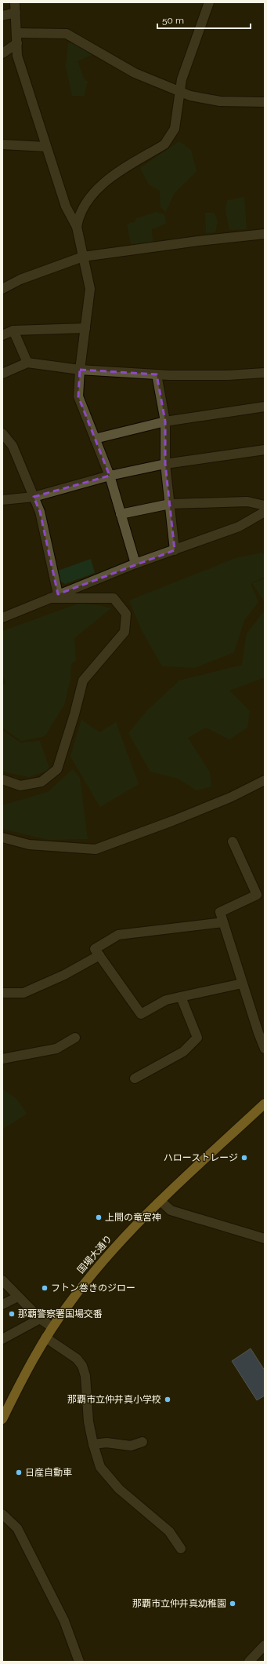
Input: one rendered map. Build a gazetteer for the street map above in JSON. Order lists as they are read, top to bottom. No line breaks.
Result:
{"streets":{"highway":["国場大通り"]},"places":["ハローストレージ","上間の竜宮神","フトン巻きのジロー","那覇警察署国場交番","那覇市立仲井真小学校","日産自動車","那覇市立仲井真幼稚園"],"scale_bar":"50 m"}
